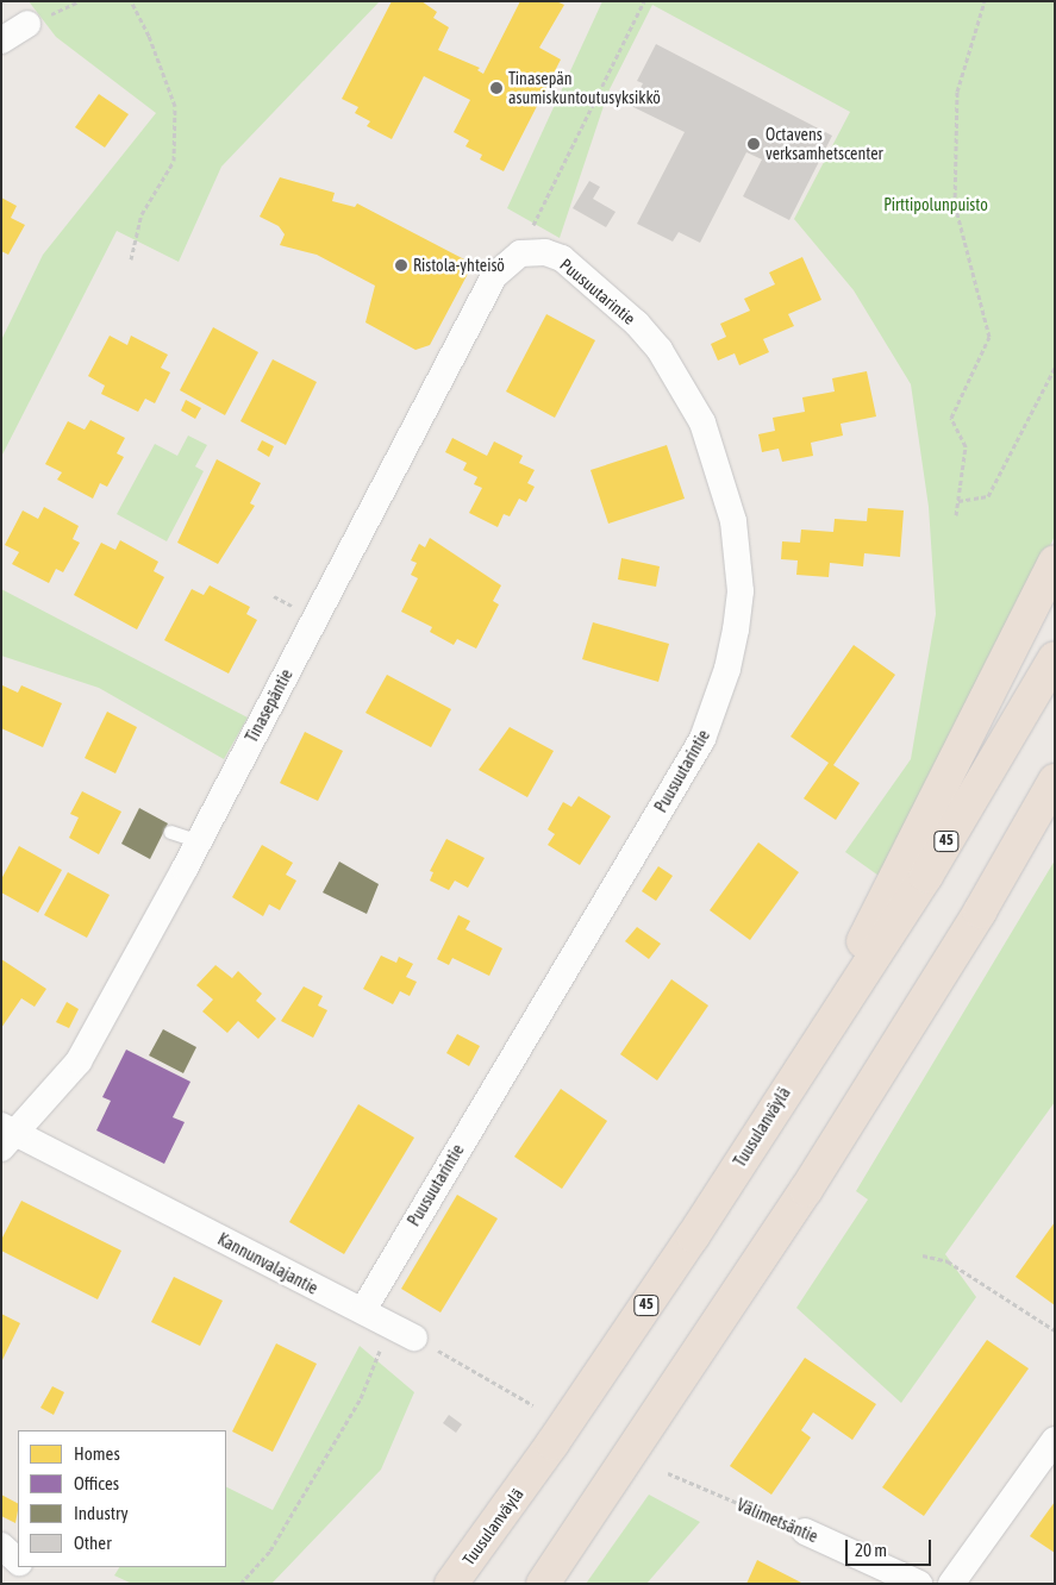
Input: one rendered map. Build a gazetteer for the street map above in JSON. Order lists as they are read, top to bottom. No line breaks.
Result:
{"streets":{"highway":["45","Tuusulanväylä"],"street":["Puusuutarintie","Tinasepäntie","Kannunvalajantie","Välimetsäntie"]},"crossings":[["Puusuutarintie","Tinasepäntie"],["Puusuutarintie","Kannunvalajantie"],["Tinasepäntie","Kannunvalajantie"]],"parks":["Pirttipolunpuisto"],"places":["Tinasepän asumiskuntoutusyksikkö","Octavens verksamhetscenter","Ristola-yhteisö"],"legend":["Homes","Offices","Industry","Other"],"scale_bar":"20 m"}
